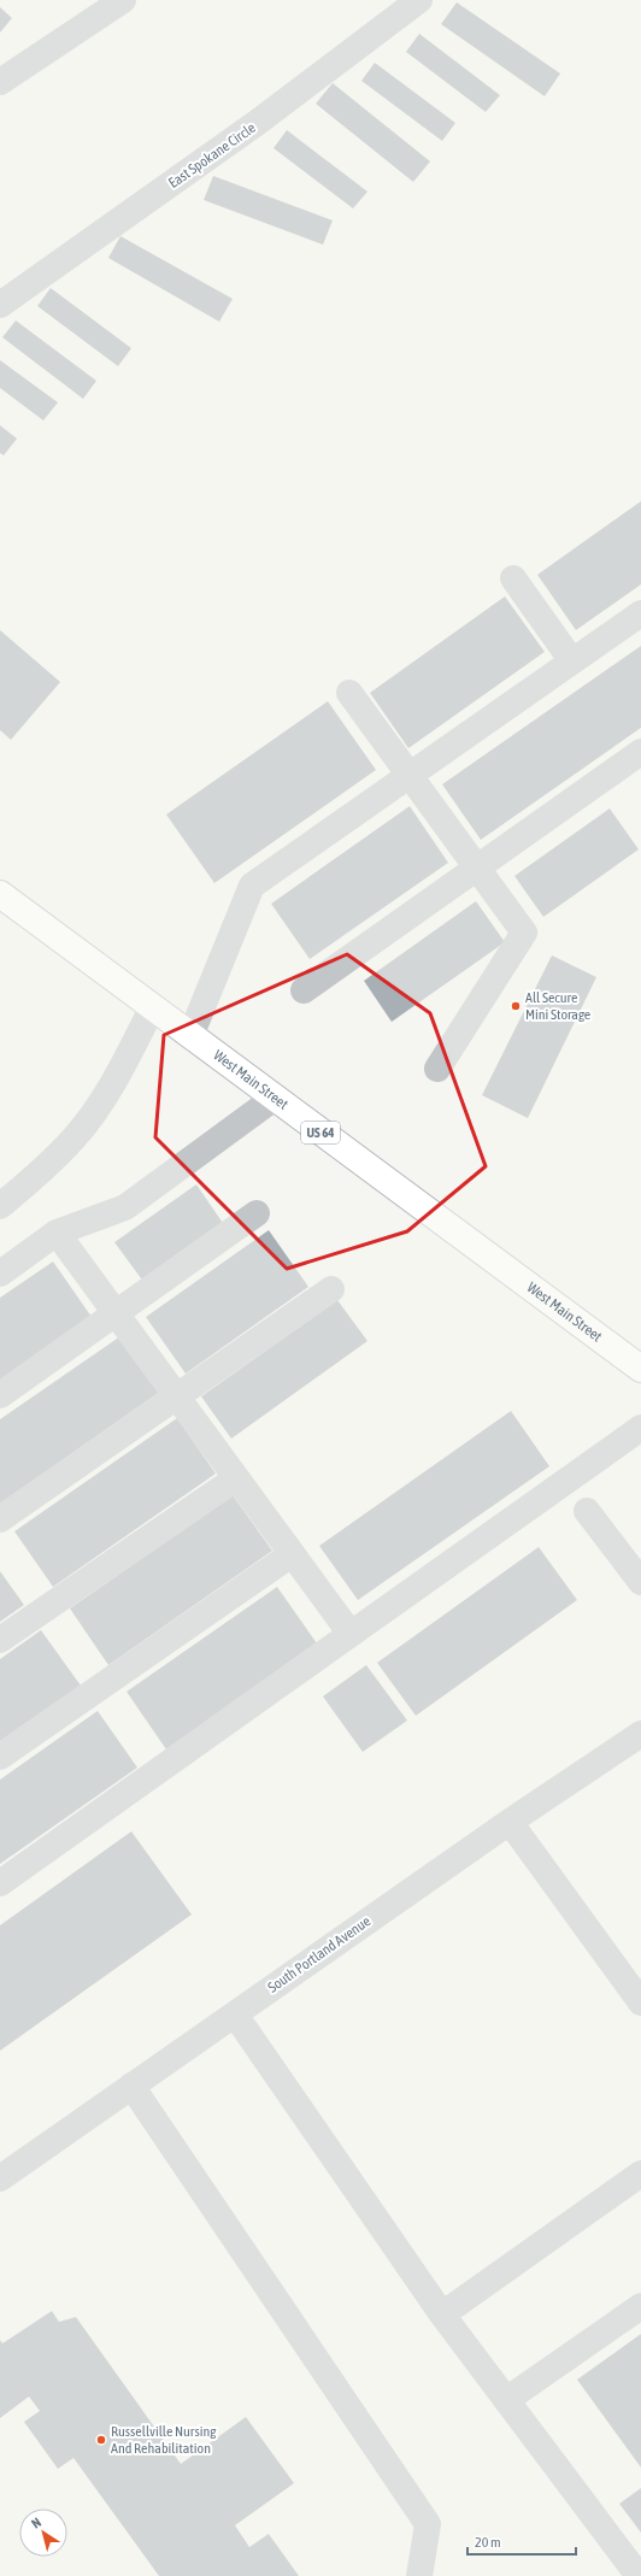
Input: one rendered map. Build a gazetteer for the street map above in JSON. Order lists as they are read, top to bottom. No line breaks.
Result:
{"streets":{"main road":["West Main Street","US 64"],"street":["East Spokane Circle","South Portland Avenue"]},"places":["All Secure Mini Storage","Russellville Nursing And Rehabilitation"],"scale_bar":"20 m","north":"top left"}
